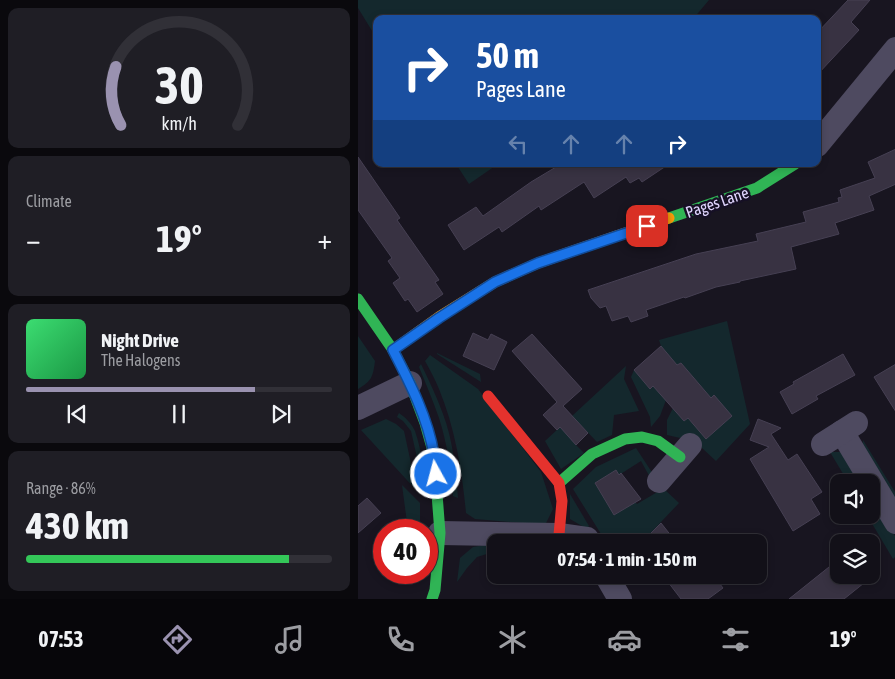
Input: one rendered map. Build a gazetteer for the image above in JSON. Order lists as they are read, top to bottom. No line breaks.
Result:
{"streets":{"street":["Pages Lane"]},"page":{"turn":["50 m","Pages Lane"],"tile":["Climate",["Range · 86%","430 km"]],"heat":["−","19°","+"],"song":["Night Drive","The Halogens"],"limit":"40","trip":"07:54 · 1 min · 150 m","tabs":["07:53","19°"],"gauge":["30","km/h"]}}
